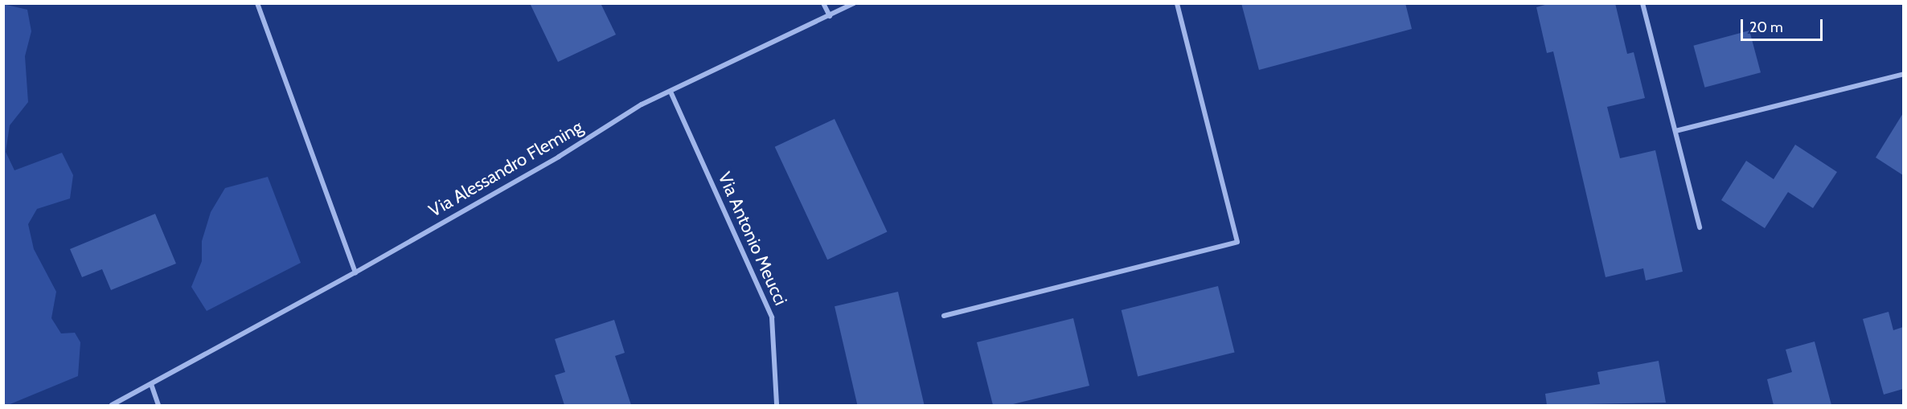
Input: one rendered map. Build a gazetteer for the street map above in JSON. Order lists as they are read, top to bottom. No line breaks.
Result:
{"streets":{"street":["Via Alessandro Fleming","Via Antonio Meucci"]},"crossings":[["Via Alessandro Fleming","Via Antonio Meucci"]],"scale_bar":"20 m"}
